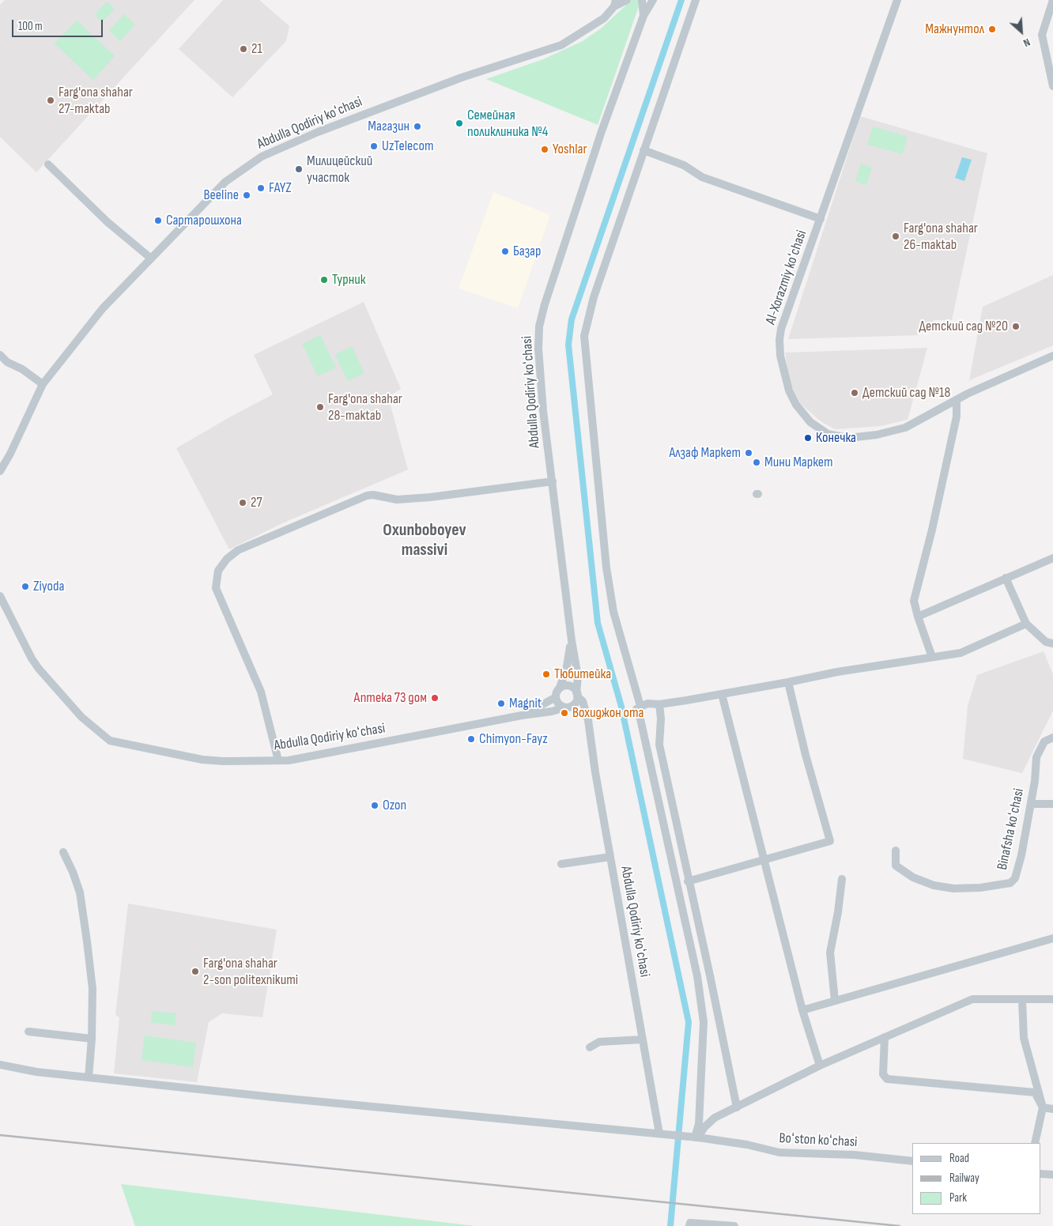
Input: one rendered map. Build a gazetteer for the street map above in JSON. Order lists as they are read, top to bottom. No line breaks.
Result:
{"streets":{"street":["Abdulla Qodiriy koʻchasi","Al-Xorazmiy koʻchasi","Binafsha koʻchasi","Boʻston koʻchasi"]},"crossings":[["Abdulla Qodiriy koʻchasi","Boʻston koʻchasi"]],"districts":["Oxunboboyev massivi"],"places":["Мажнунтол","21","Farg'ona shahar 27-maktab","Семейная поликлиника №4","Магазин","UzTelecom","Yoshlar","Милицейский участок","FAYZ","Beeline","Сартарошхона","Farg'ona shahar 26-maktab","Базар","Турник","Детский сад №20","Детский сад №18","Farg'ona shahar 28-maktab","Конечка","Алзаф Маркет","Мини Маркет","27","Ziyoda","Тюбитейка","Аптека 73 дом","Magnit","Вохиджон ота","Chimyon-Fayz","Ozon","Farg'ona shahar 2-son politexnikumi"],"legend":["Road","Railway","Park"],"scale_bar":"100 m","north":"bottom right"}
